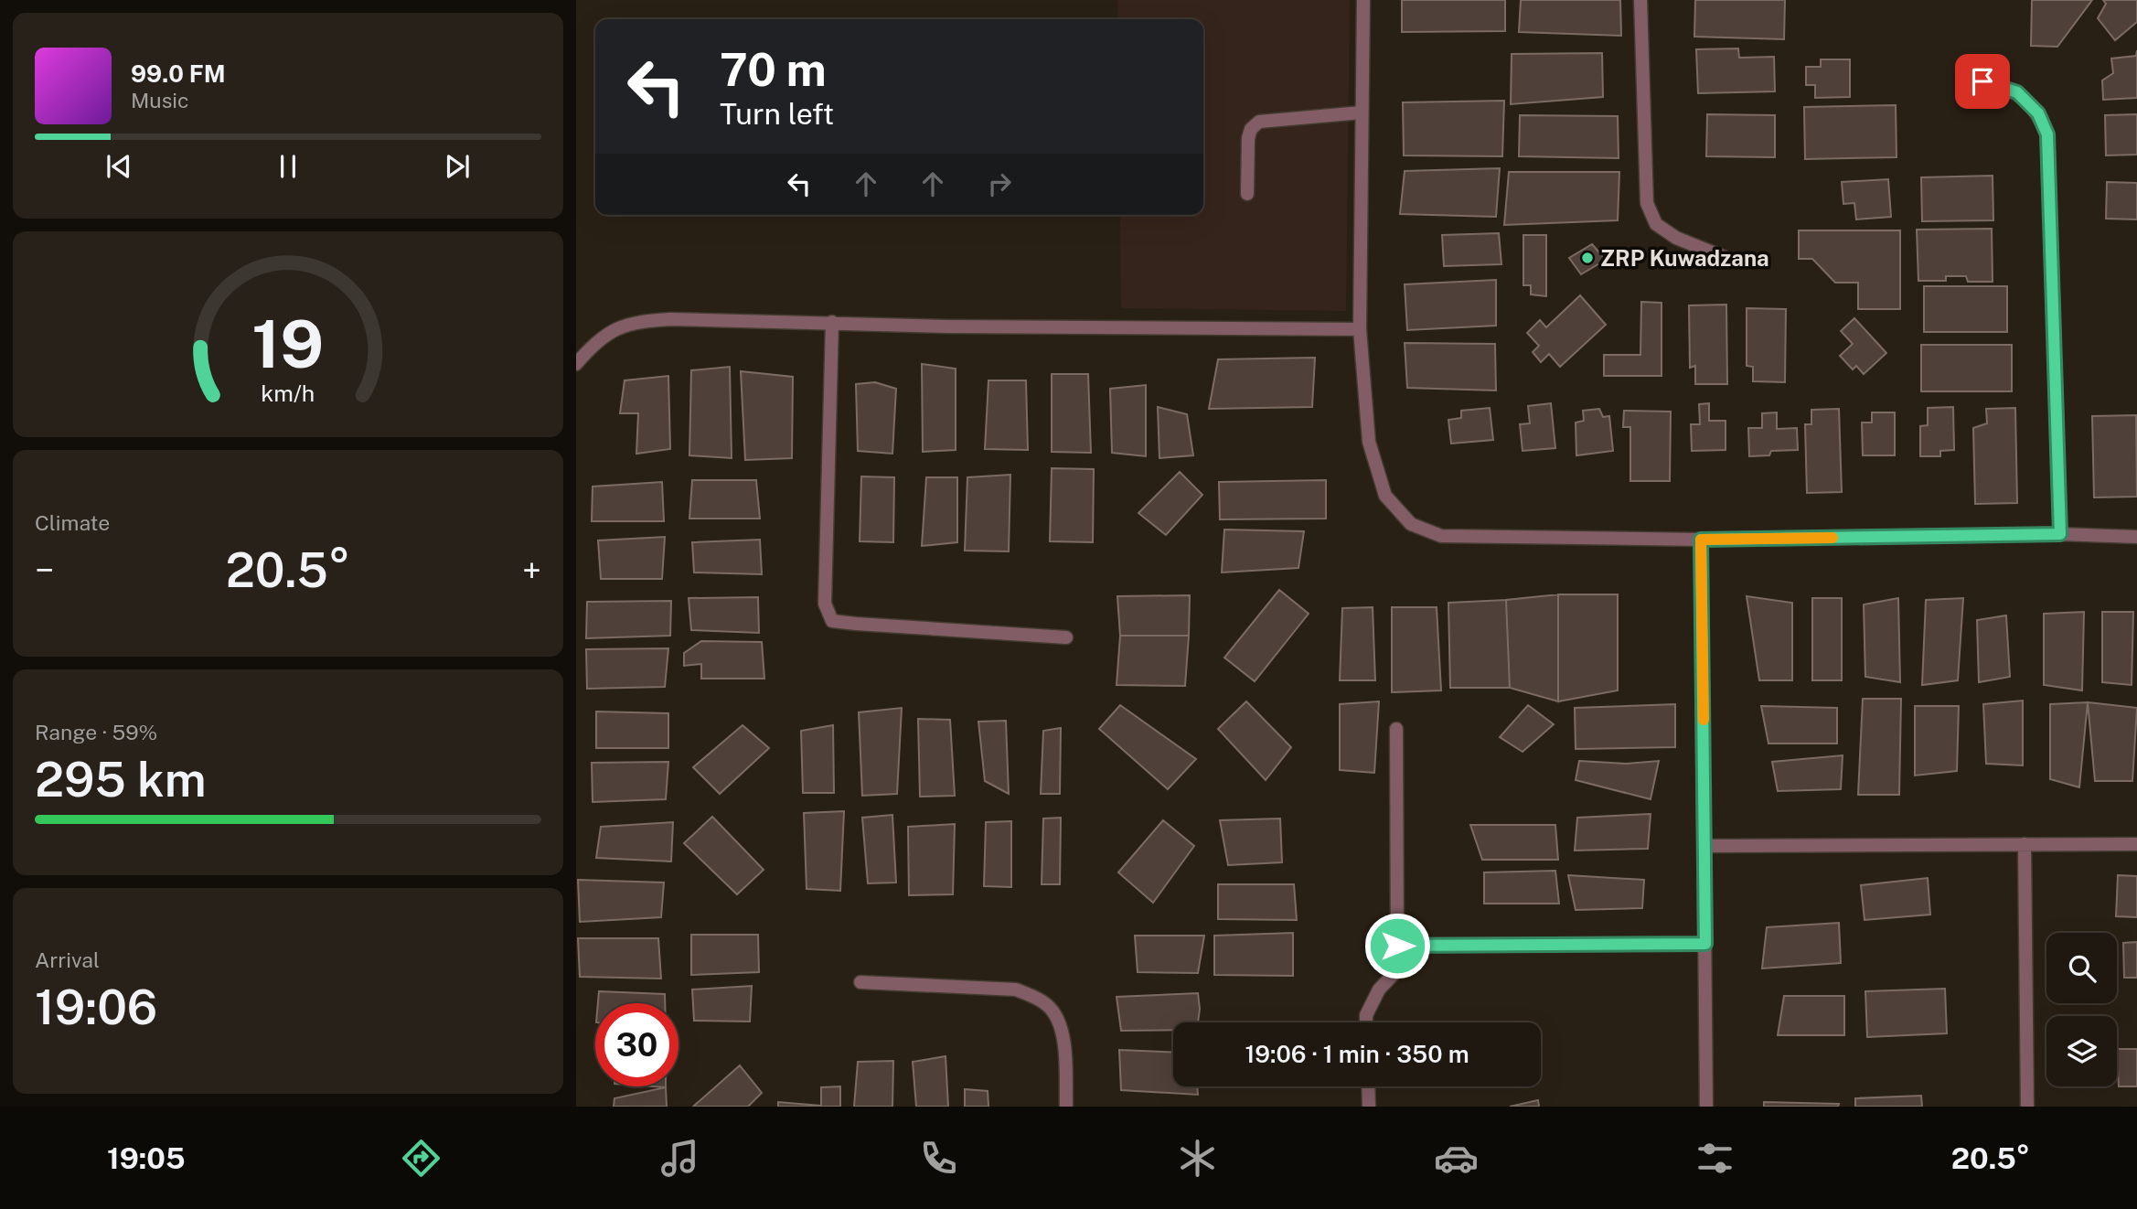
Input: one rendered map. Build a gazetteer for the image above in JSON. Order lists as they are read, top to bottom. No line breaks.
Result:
{"places":["ZRP Kuwadzana"],"page":{"turn":["70 m","Turn left"],"song":["99.0 FM","Music"],"tile":["Climate",["Range · 59%","295 km"],["Arrival","19:06"]],"heat":["−","20.5°","+"],"limit":"30","trip":"19:06 · 1 min · 350 m","tabs":["19:05","20.5°"],"gauge":["19","km/h"]}}
